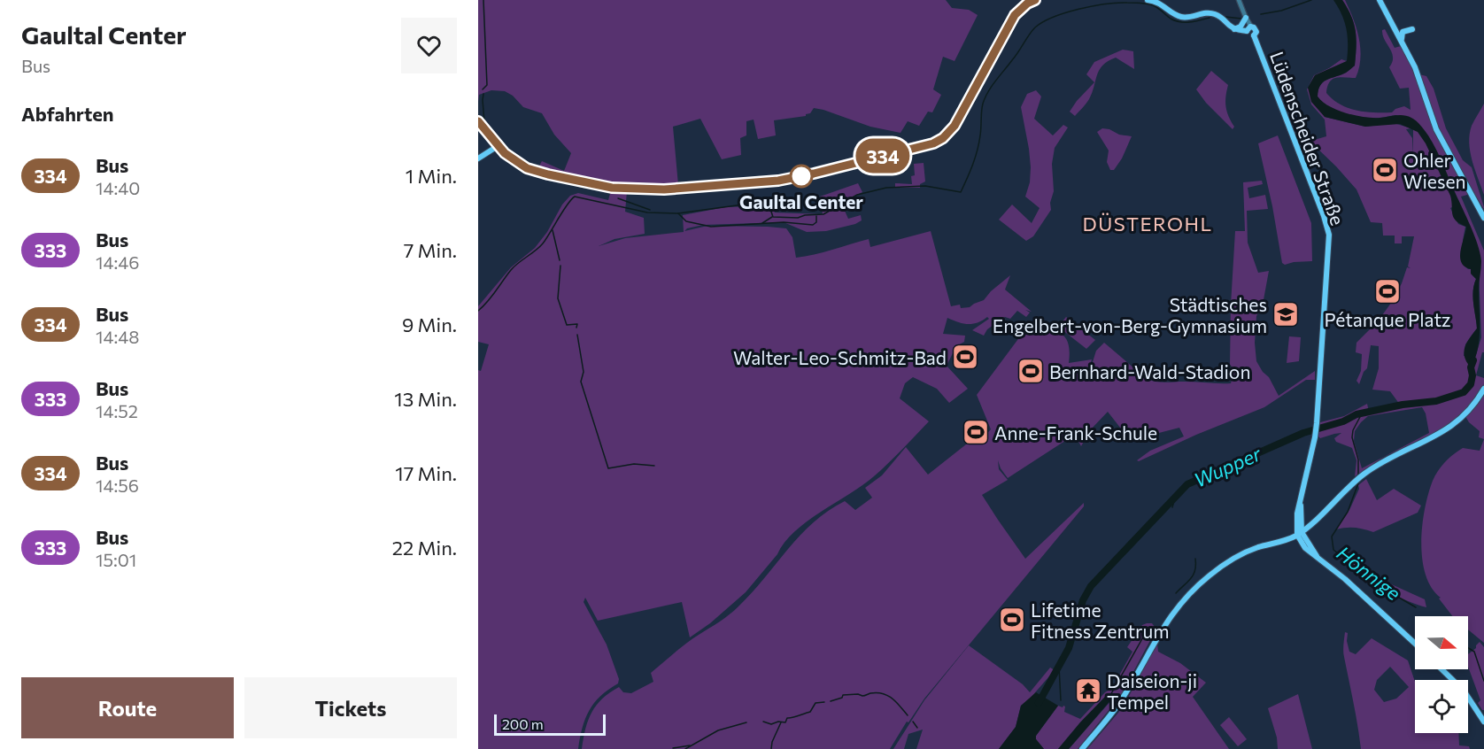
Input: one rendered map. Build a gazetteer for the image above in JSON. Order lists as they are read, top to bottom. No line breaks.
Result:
{"streets":{"main road":["Lüdenscheider Straße"]},"districts":["DÜSTEROHL"],"water":["Wupper","Hönnige"],"places":{"sports":["Ohler Wiesen","Pétanque Platz","Walter-Leo-Schmitz-Bad","Bernhard-Wald-Stadion","Anne-Frank-Schule","Lifetime Fitness Zentrum"],"other":["Gaultal Center"],"school or university":["Städtisches Engelbert-von-Berg-Gymnasium"],"temple":["Daiseion-ji Tempel"]},"lines":["bus line 334"],"scale_bar":"200 m","north":"right","page":{"heading":[["Gaultal Center","Bus"],"Abfahrten"],"on_map":"334","list":[{"mark":"334","name":"Bus","note":"14:40","value":"1 Min."},{"mark":"333","name":"Bus","note":"14:46","value":"7 Min."},{"mark":"334","name":"Bus","note":"14:48","value":"9 Min."},{"mark":"333","name":"Bus","note":"14:52","value":"13 Min."},{"mark":"334","name":"Bus","note":"14:56","value":"17 Min."},{"mark":"333","name":"Bus","note":"15:01","value":"22 Min."}],"buttons":["Route","Tickets"],"scale":"200 m"}}
